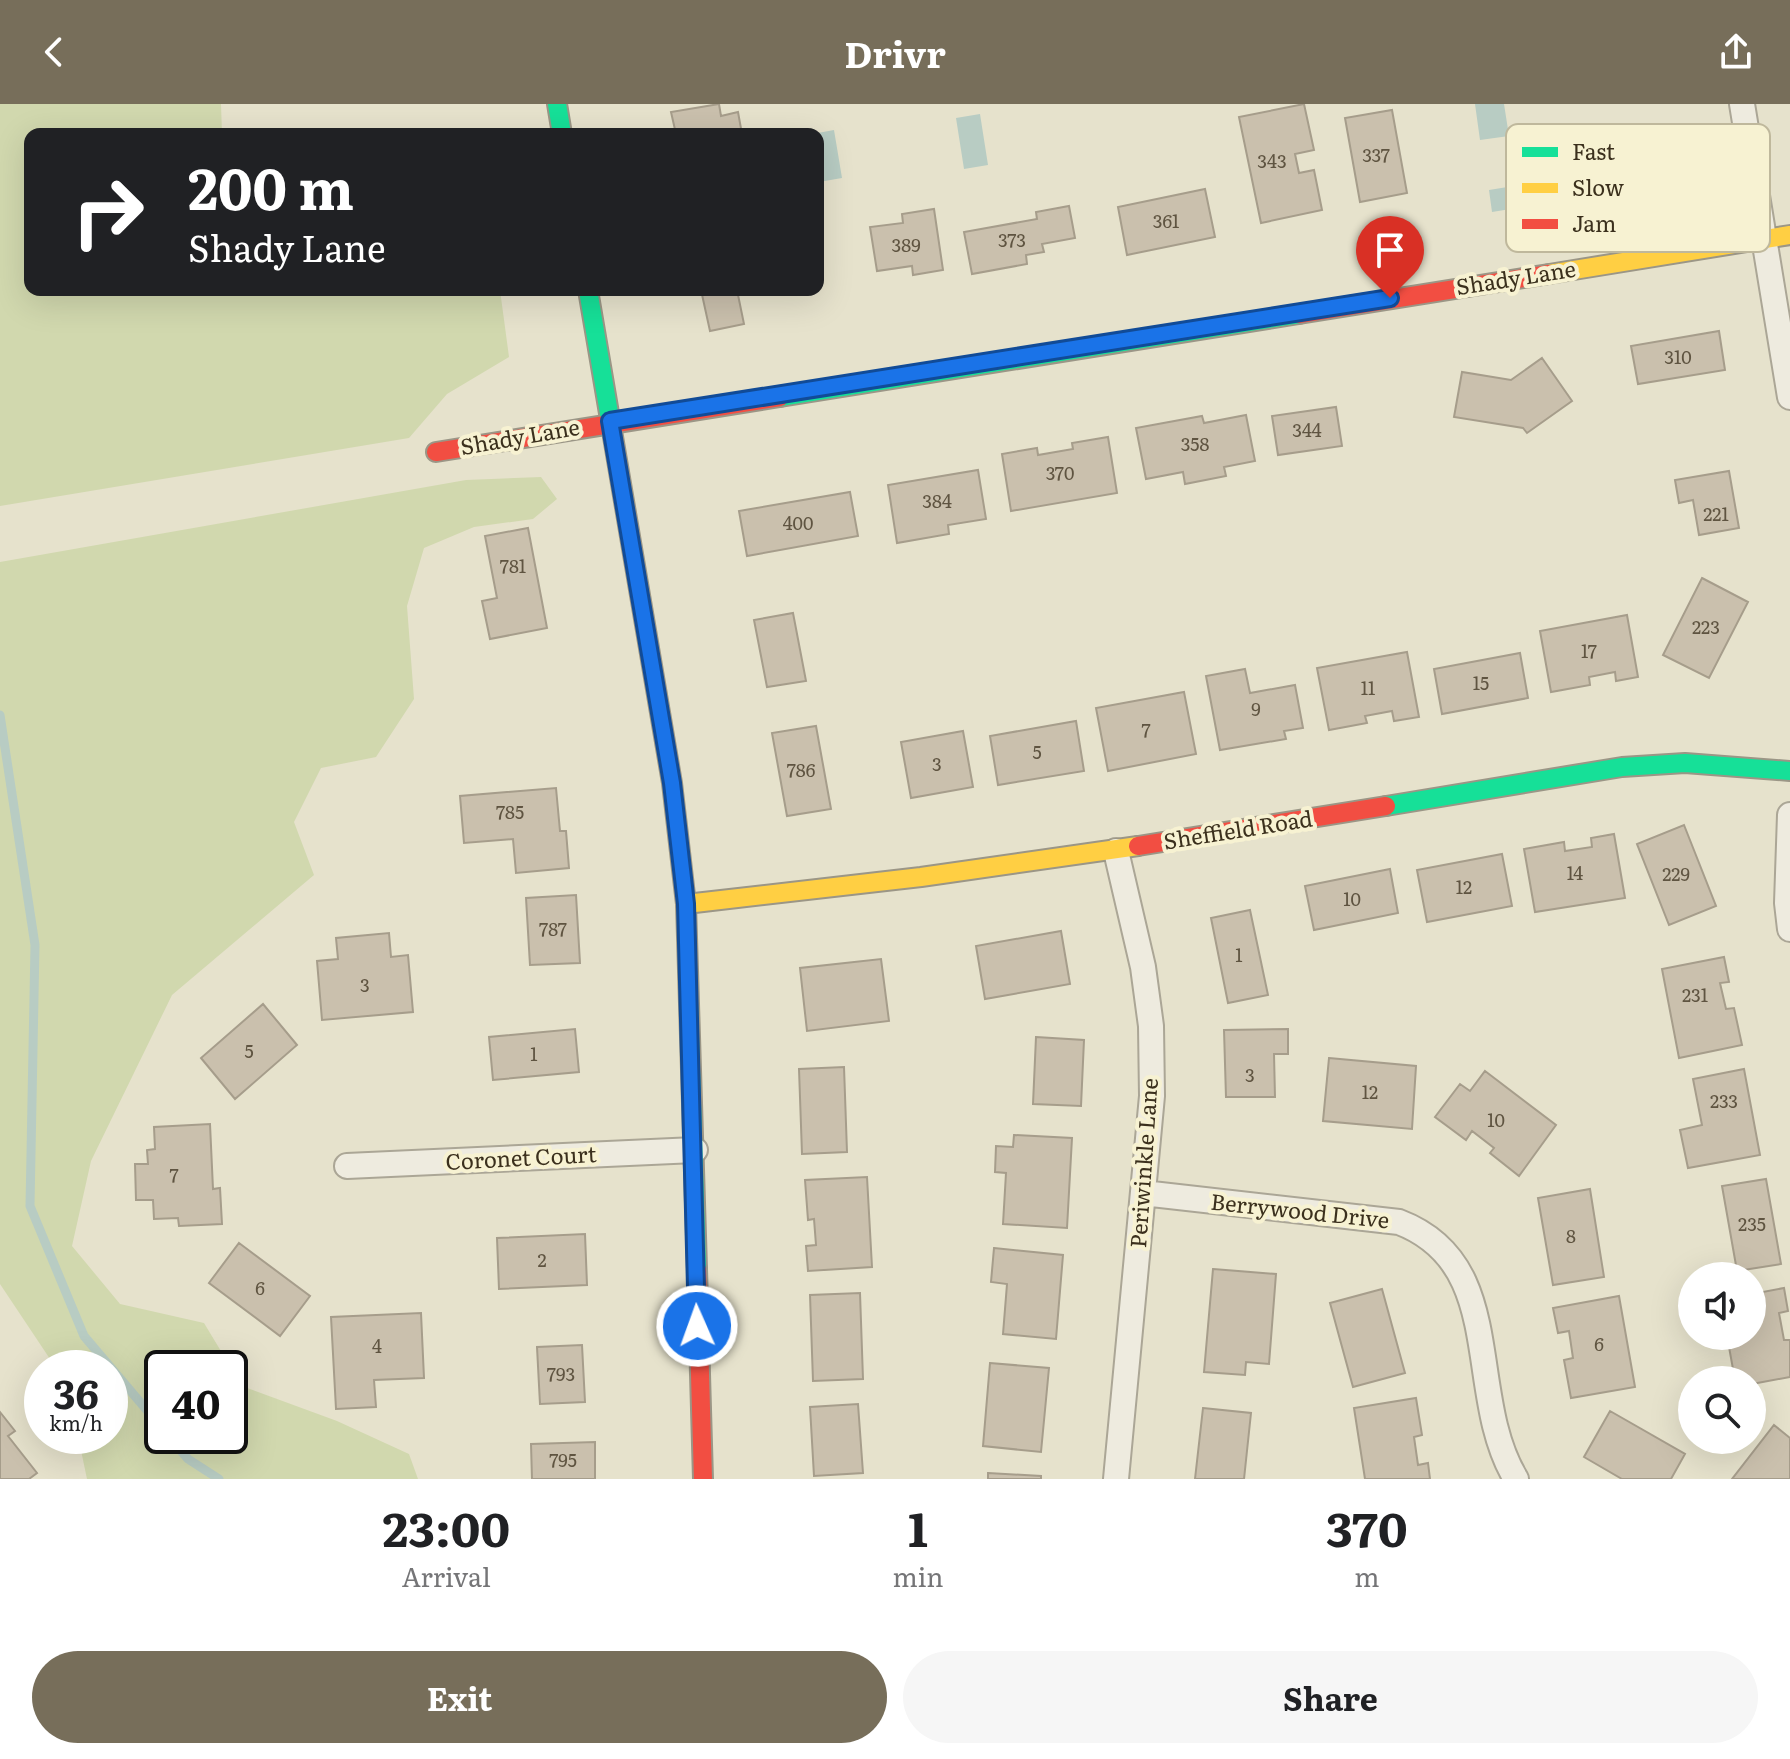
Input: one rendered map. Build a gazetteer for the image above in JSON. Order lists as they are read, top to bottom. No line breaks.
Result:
{"streets":{"street":["Shady Lane","Sheffield Road","Coronet Court","Periwinkle Lane","Berrywood Drive"]},"crossings":[["Sheffield Road","Periwinkle Lane"],["Periwinkle Lane","Berrywood Drive"]],"house_numbers":["337","343","361","373","389","310","344","358","370","384","221","400","781","223","17","15","11","9","7","5","3","786","785","14","229","12","10","787","1","3","231","5","1","3","12","233","10","7","235","8","2","6","6","4","793","795"],"legend":["Fast","Slow","Jam"],"page":{"header":"Drivr","turn":["200 m","Shady Lane"],"speed":"36 km/h","limit":"40","eta":["23:00","Arrival","1","min","370","m"],"buttons":["Exit","Share"]}}
